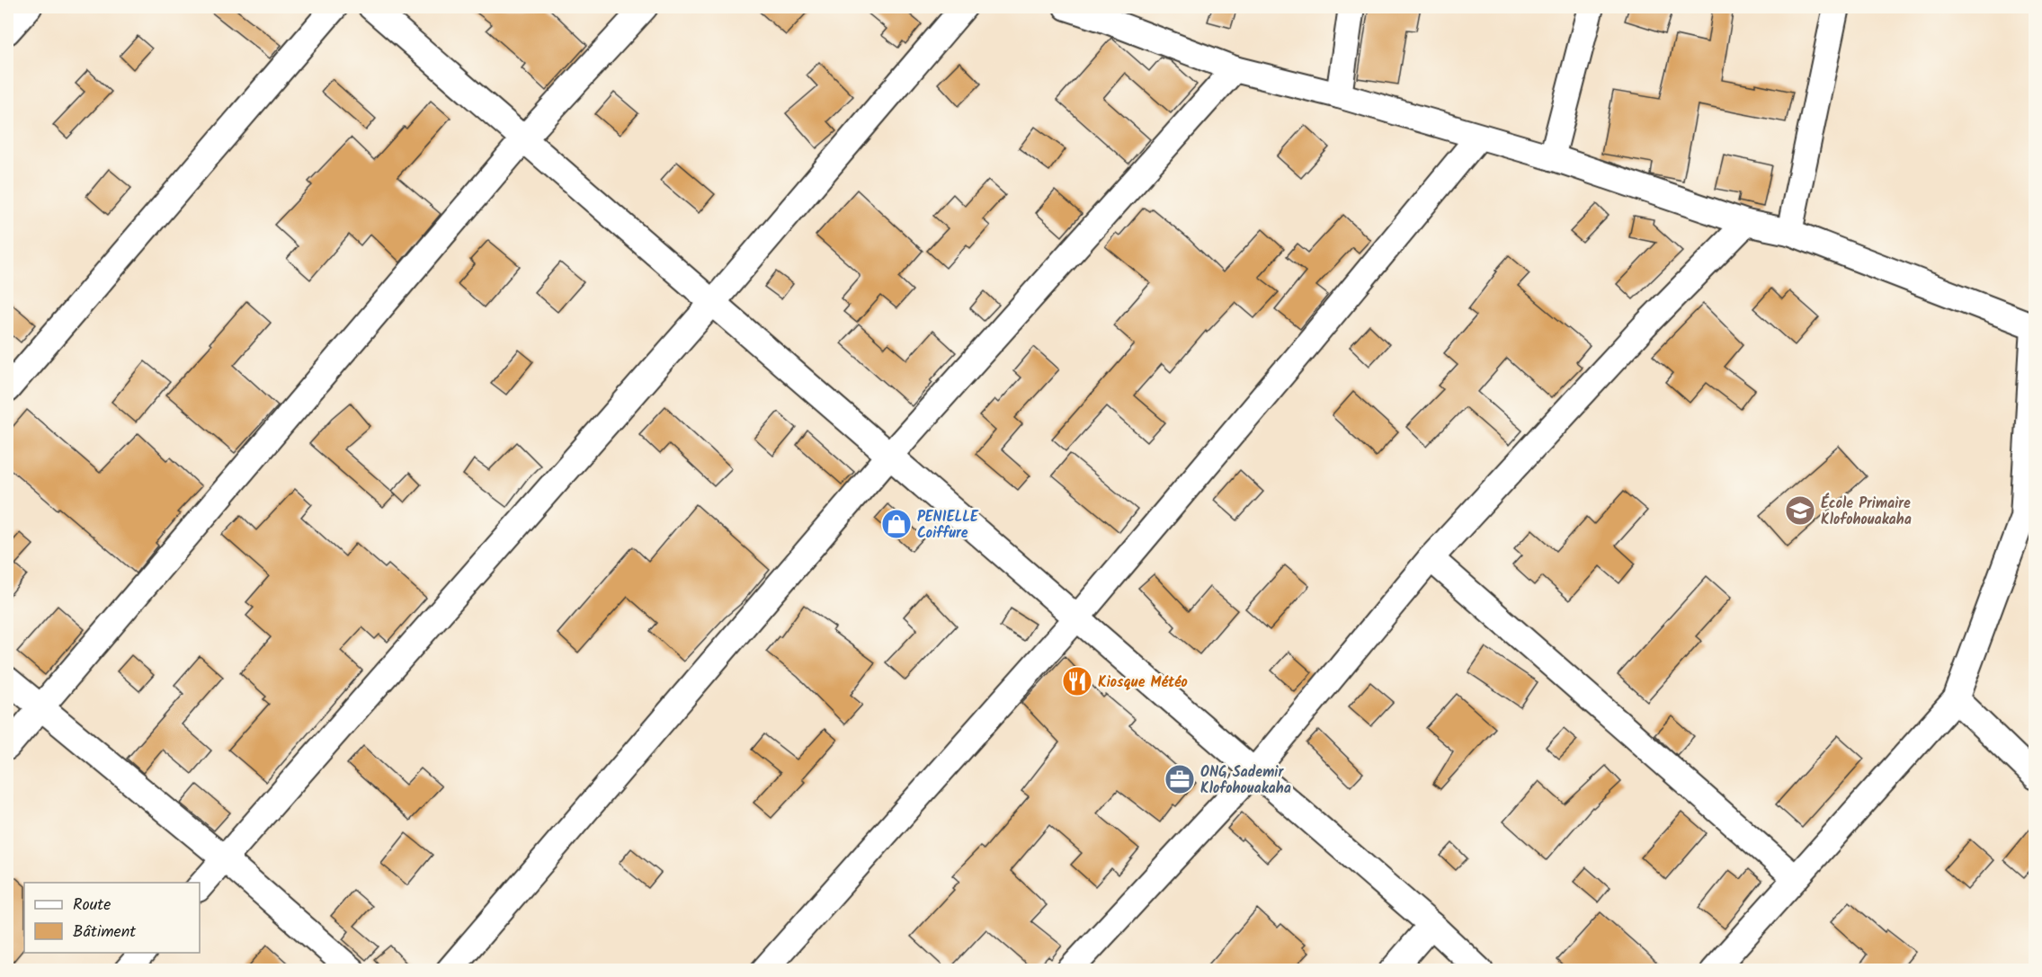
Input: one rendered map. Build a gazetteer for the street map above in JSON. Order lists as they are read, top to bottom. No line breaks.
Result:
{"places":{"school or university":["École Primaire Klofohouakaha"],"shop":["PENIELLE Coiffure"],"restaurant":["Kiosque Météo"],"office":["ONG Sademir Klofohouakaha"]},"legend":["Route","Bâtiment"]}
